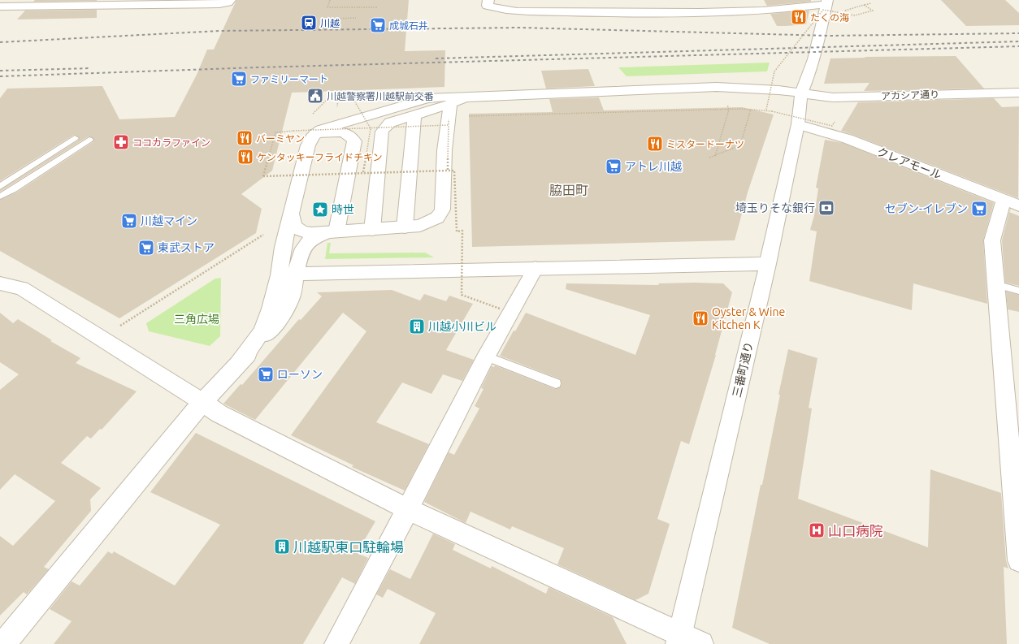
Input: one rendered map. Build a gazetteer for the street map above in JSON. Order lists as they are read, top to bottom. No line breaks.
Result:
{"streets":{"street":["アカシア通り","クレアモール","三番町通り"]},"crossings":[["アカシア通り","三番町通り"],["クレアモール","三番町通り"]],"districts":["脇田町"],"parks":["三角広場"],"places":{"restaurant":["たくの海","バーミヤン","ミスタードーナツ","ケンタッキーフライドチキン","Oyster & Wine Kitchen K"],"station":["川越"],"supermarket":["成城石井","ファミリーマート","アトレ川越","セブン-イレブン","川越マイン","東武ストア","ローソン"],"public building":["川越警察署川越駅前交番"],"pharmacy":["ココカラファイン"],"bank":["埼玉りそな銀行"],"place":["時世"],"building":["川越小川ビル","川越駅東口駐輪場"],"hospital":["山口病院"]}}
